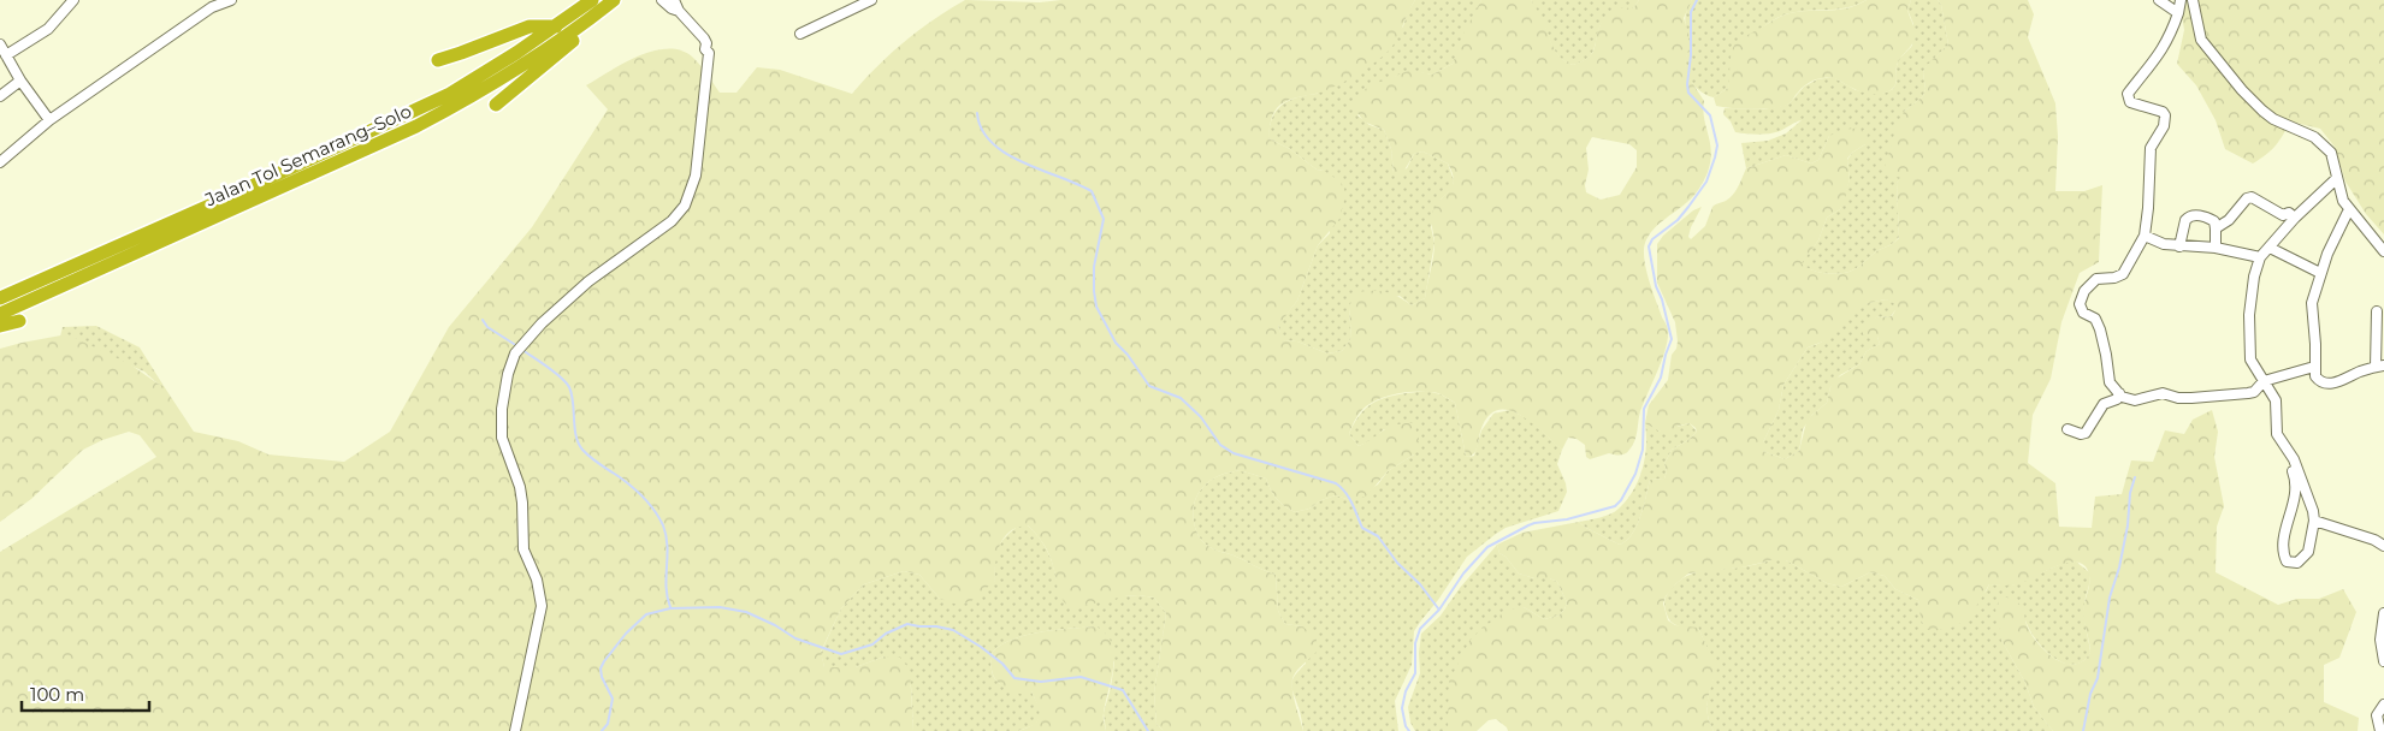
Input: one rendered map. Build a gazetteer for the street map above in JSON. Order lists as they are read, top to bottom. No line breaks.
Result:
{"streets":{"highway":["Jalan Tol Semarang–Solo"]},"scale_bar":"100 m"}
